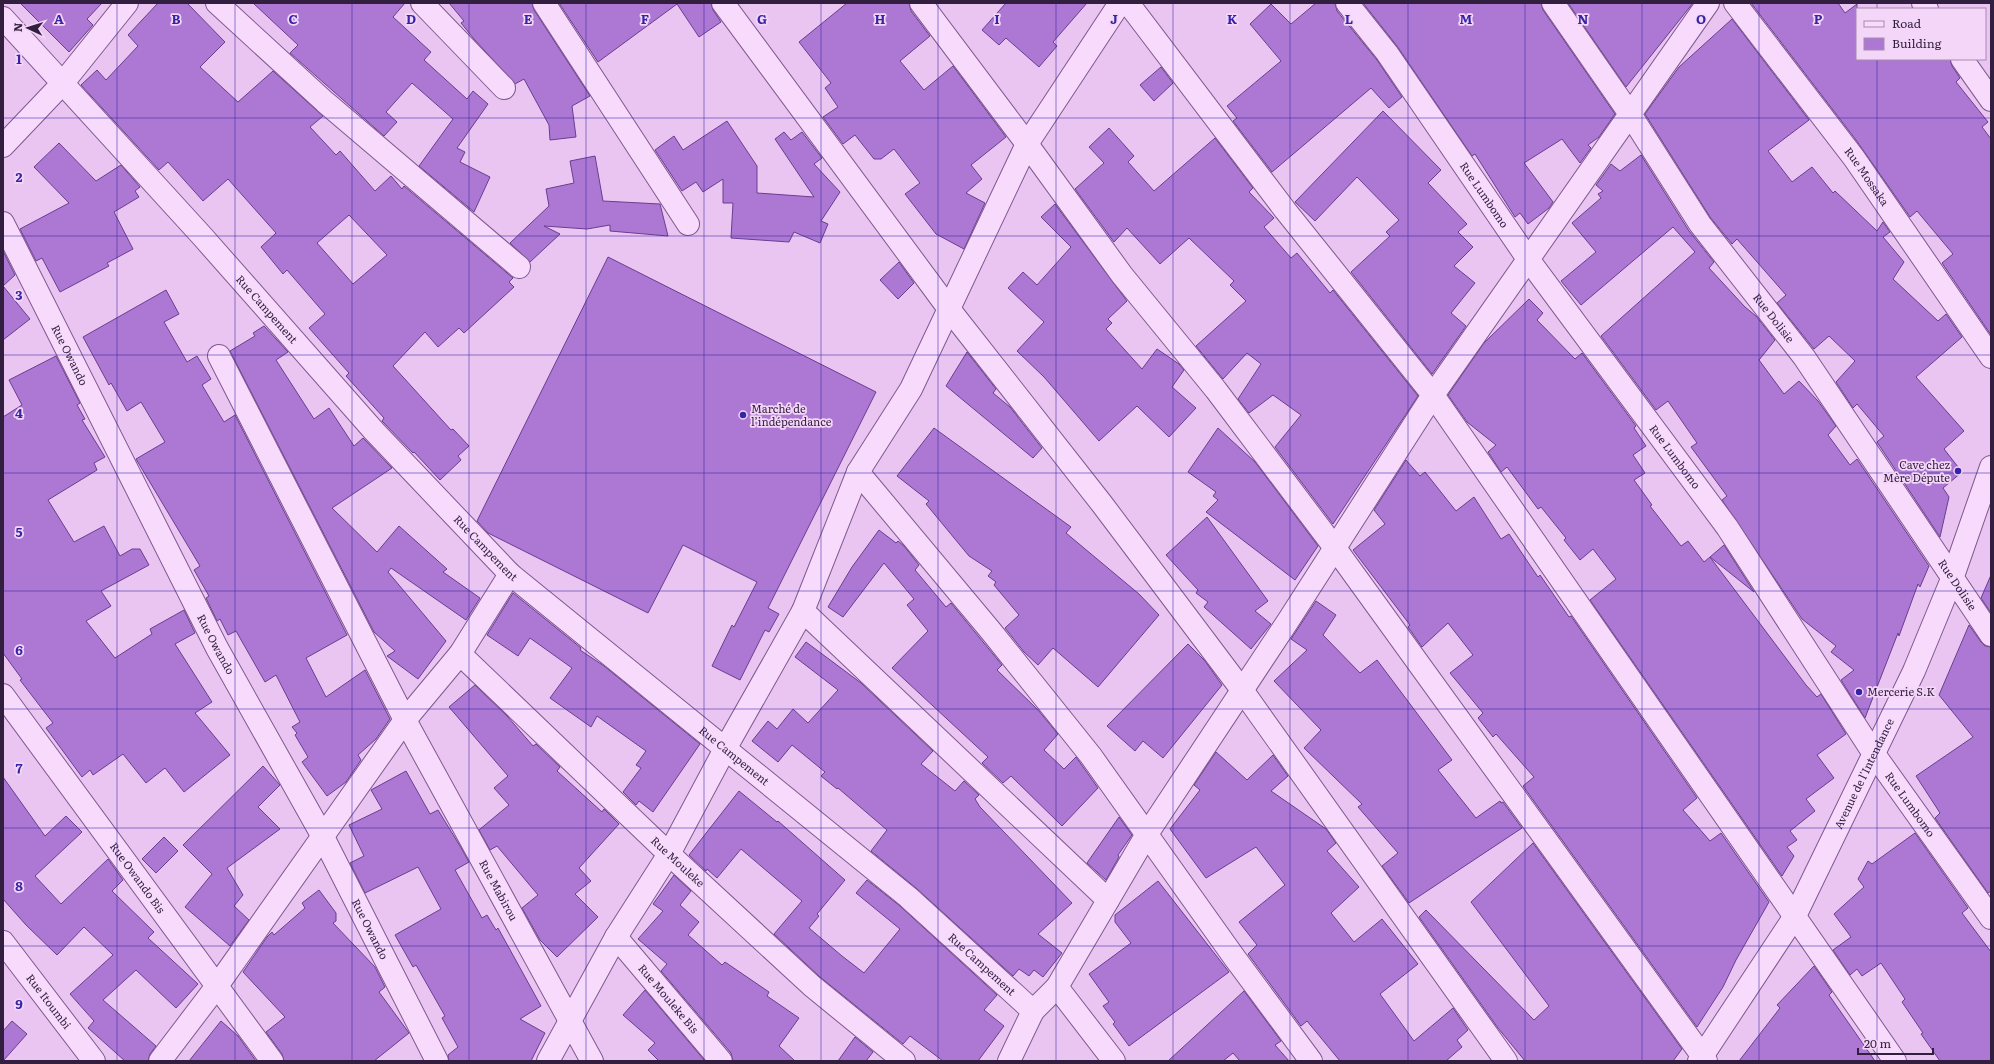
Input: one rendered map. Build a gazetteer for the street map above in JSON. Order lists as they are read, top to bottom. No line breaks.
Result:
{"streets":{"street":["Rue Mossaka","Rue Lumbomo","Rue Campement","Rue Dolisie","Rue Owando","Avenue de l'Intendance","Rue Mouleke","Rue Owando Bis","Rue Mabirou","Rue Mouleke Bis","Rue Itoumbi"]},"crossings":[["Rue Lumbomo","Avenue de l'Intendance"],["Rue Dolisie","Avenue de l'Intendance"]],"places":["Marché de l’indépendance","Cave chez Mère Députe","Mercerie S.K"],"legend":["Road","Building"],"scale_bar":"20 m","north":"left","grid":{"columns":["A","B","C","D","E","F","G","H","I","J","K","L","M","N","O","P"],"rows":["1","2","3","4","5","6","7","8","9"]}}
